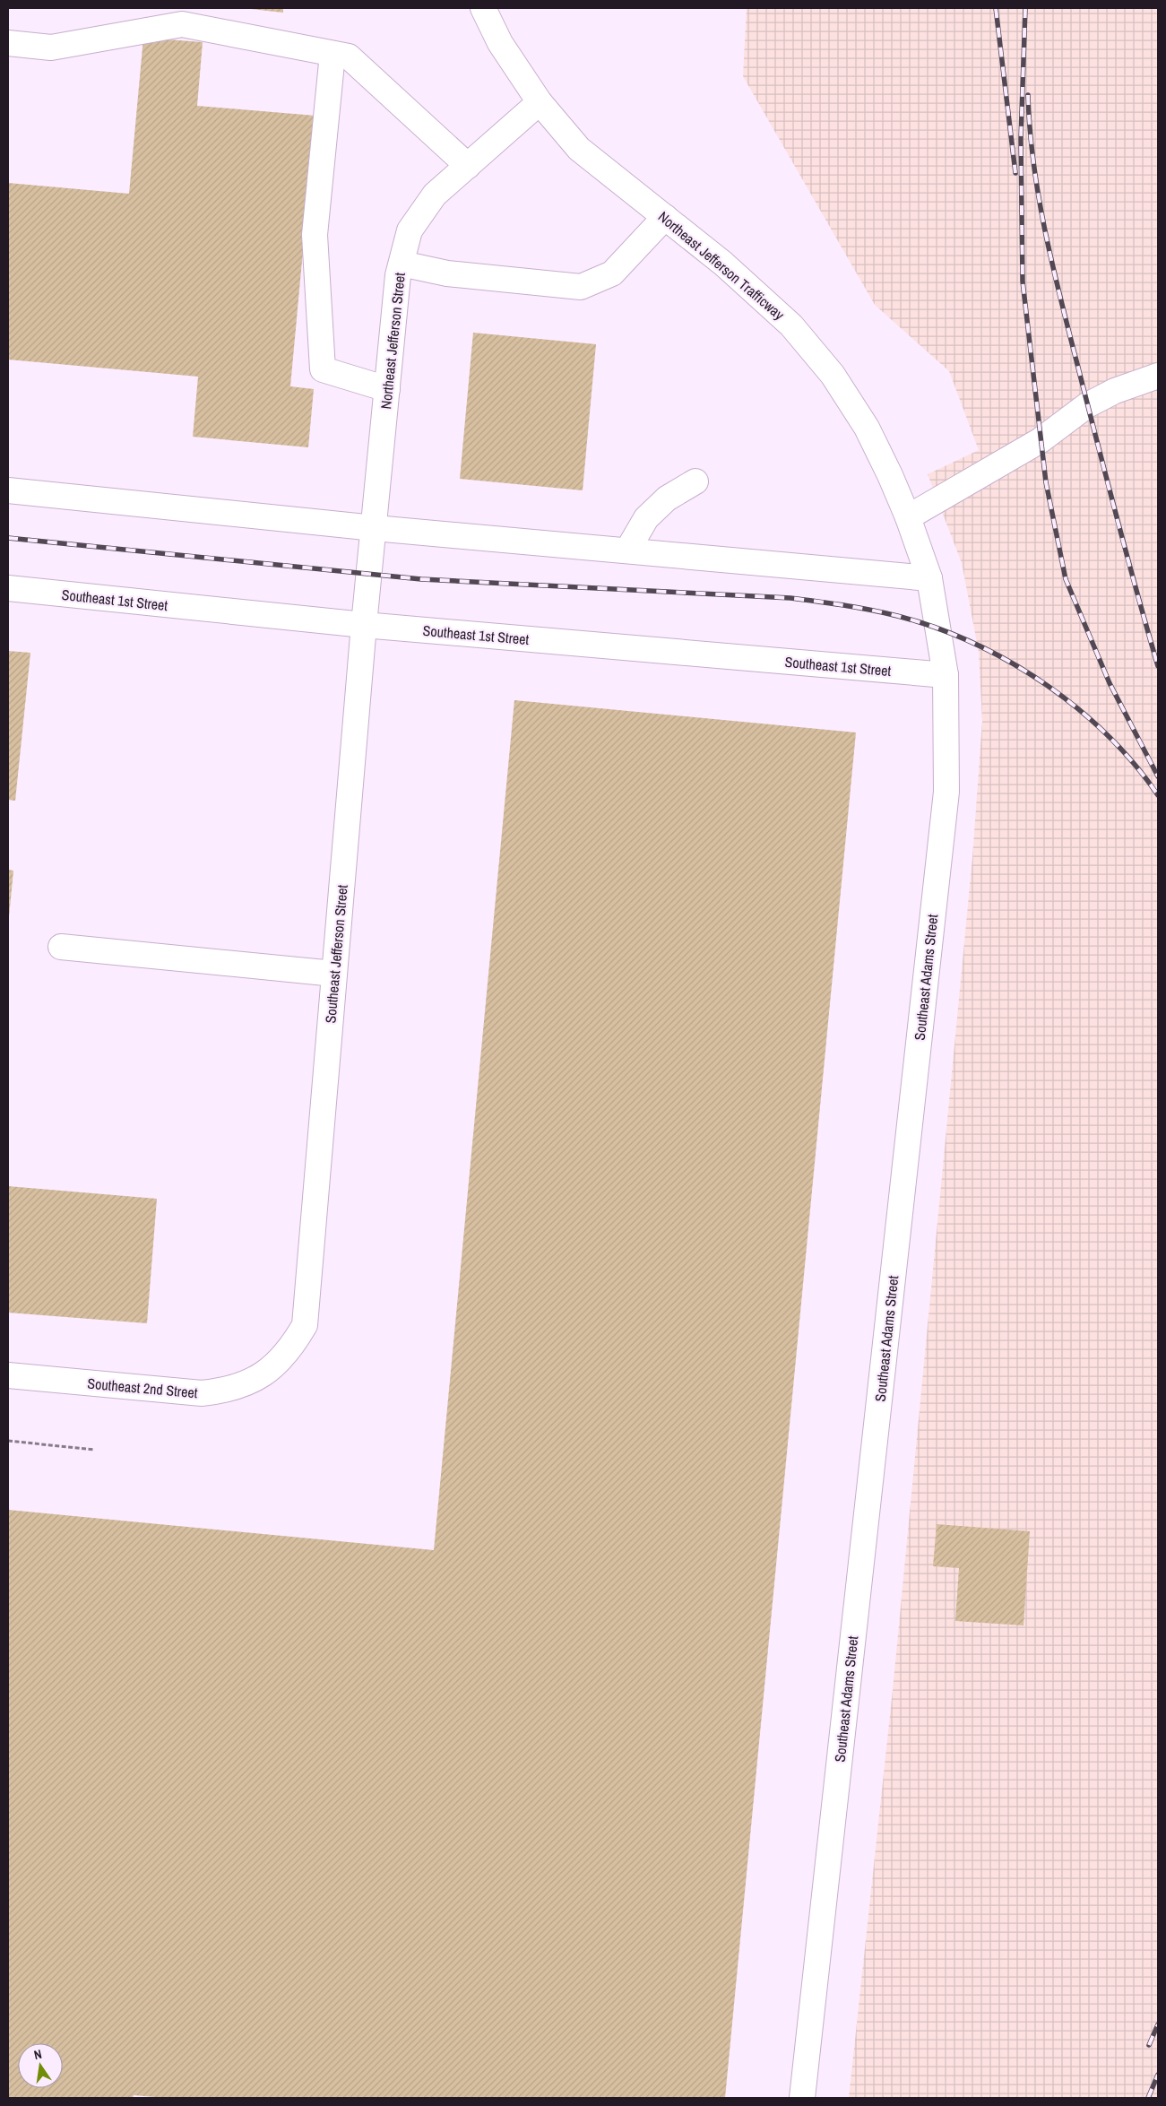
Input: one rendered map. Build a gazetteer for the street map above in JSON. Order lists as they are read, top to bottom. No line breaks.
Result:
{"streets":{"street":["Northeast Jefferson Trafficway","Northeast Jefferson Street","Southeast 1st Street","Southeast Jefferson Street","Southeast Adams Street","Southeast 2nd Street"]},"crossings":[["Northeast Jefferson Trafficway","Northeast Jefferson Street"],["Northeast Jefferson Trafficway","Southeast Adams Street"],["Northeast Jefferson Street","Southeast Jefferson Street"],["Southeast 1st Street","Southeast Jefferson Street"],["Southeast 1st Street","Southeast Adams Street"],["Southeast Jefferson Street","Southeast 2nd Street"]],"north":"top"}
